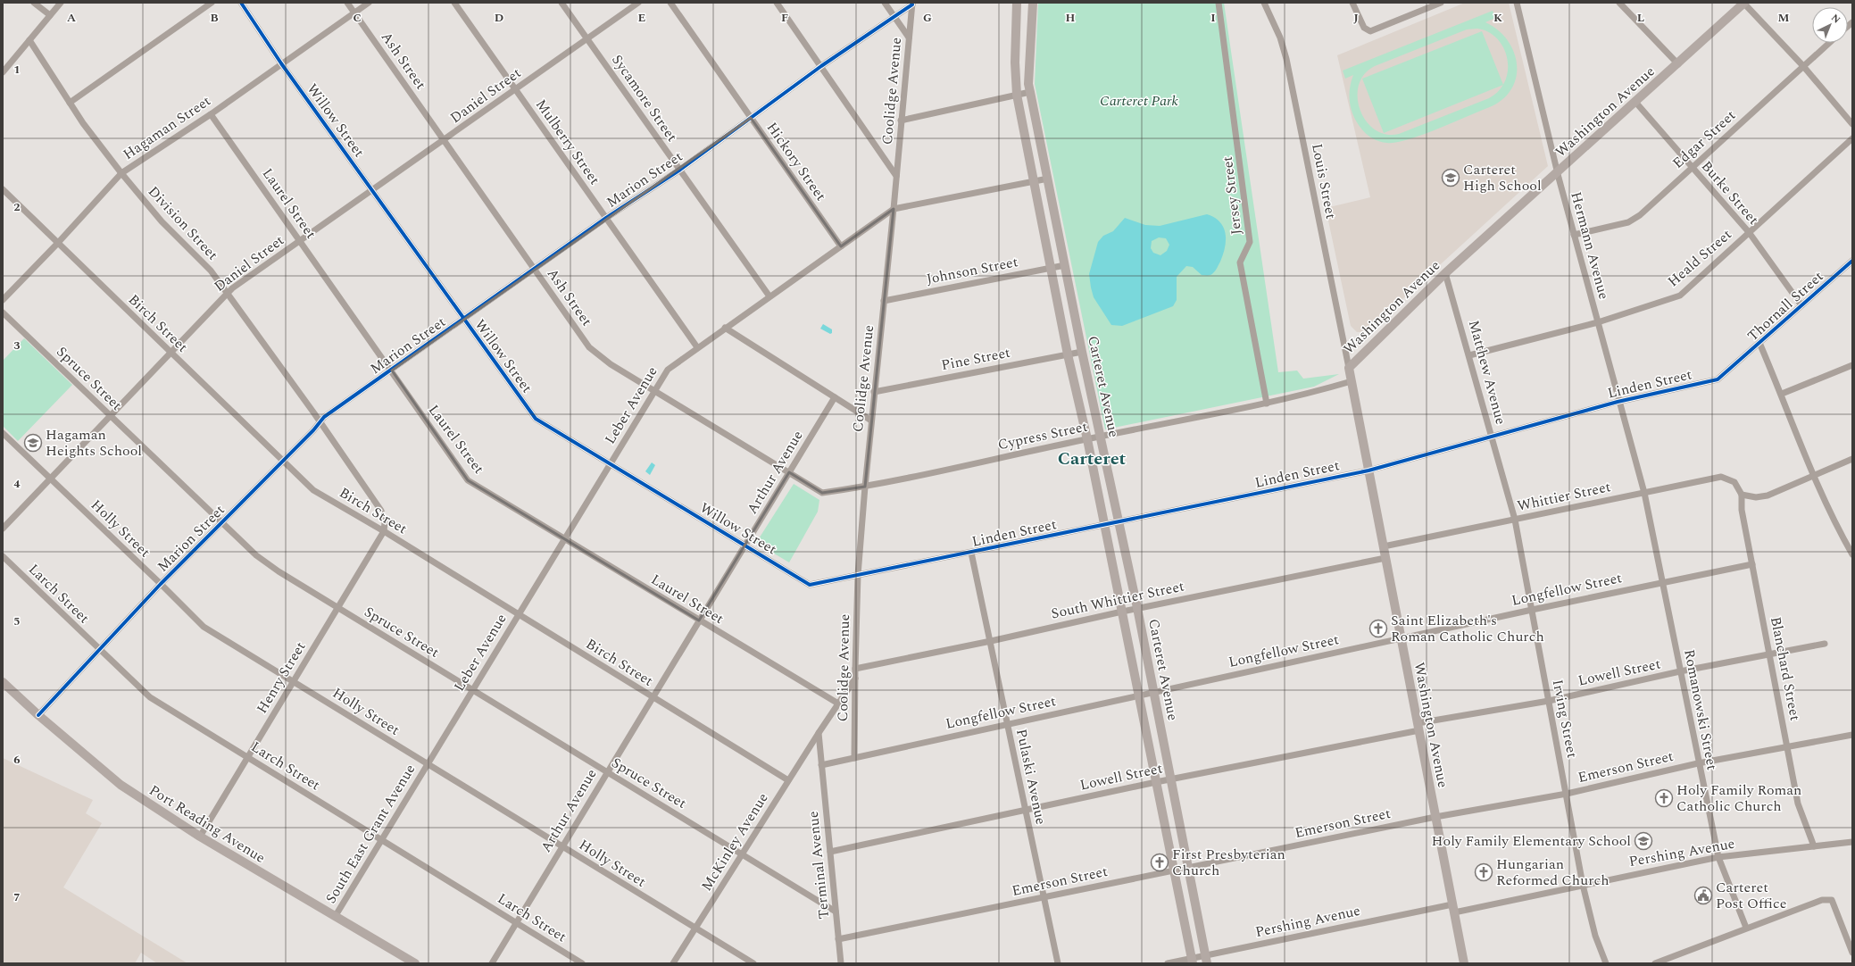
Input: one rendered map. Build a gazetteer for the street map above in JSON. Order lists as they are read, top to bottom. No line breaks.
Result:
{"streets":{"street":["Ash Street","Coolidge Avenue","Daniel Street","Sycamore Street","Washington Avenue","Willow Street","Hagaman Street","Edgar Street","Mulberry Street","Hickory Street","Marion Street","Louis Street","Burke Street","Jersey Street","Laurel Street","Division Street","Hermann Avenue","Heald Street","Johnson Street","Thornall Street","Birch Street","Pine Street","Matthew Avenue","Spruce Street","Linden Street","Carteret Avenue","Leber Avenue","Cypress Street","Arthur Avenue","Whittier Street","Holly Street","Longfellow Street","Larch Street","South Whittier Street","Blanchard Street","Lowell Street","Henry Street","Romanowski Street","Irving Street","Emerson Street","Pulaski Avenue","Port Reading Avenue","South East Grant Avenue","McKinley Avenue","Pershing Avenue","Terminal Avenue"]},"crossings":[["Ash Street","Coolidge Avenue"],["Ash Street","Daniel Street"],["Ash Street","Hagaman Street"],["Ash Street","Marion Street"],["Ash Street","Leber Avenue"],["Ash Street","Cypress Street"],["Ash Street","Arthur Avenue"],["Coolidge Avenue","Willow Street"],["Coolidge Avenue","Marion Street"],["Coolidge Avenue","Johnson Street"],["Coolidge Avenue","Pine Street"],["Coolidge Avenue","Linden Street"],["Coolidge Avenue","Leber Avenue"],["Coolidge Avenue","Cypress Street"],["Coolidge Avenue","Longfellow Street"],["Coolidge Avenue","South Whittier Street"],["Coolidge Avenue","McKinley Avenue"],["Daniel Street","Sycamore Street"],["Daniel Street","Willow Street"],["Daniel Street","Mulberry Street"],["Daniel Street","Laurel Street"],["Daniel Street","Division Street"],["Daniel Street","Birch Street"],["Daniel Street","Spruce Street"],["Daniel Street","Holly Street"],["Sycamore Street","Marion Street"],["Sycamore Street","Leber Avenue"],["Washington Avenue","Louis Street"],["Washington Avenue","Burke Street"],["Washington Avenue","Hermann Avenue"],["Washington Avenue","Matthew Avenue"],["Washington Avenue","Linden Street"],["Washington Avenue","Cypress Street"],["Washington Avenue","Whittier Street"],["Washington Avenue","Longfellow Street"],["Washington Avenue","South Whittier Street"],["Washington Avenue","Lowell Street"],["Washington Avenue","Emerson Street"],["Washington Avenue","Pershing Avenue"],["Willow Street","Hagaman Street"],["Willow Street","Marion Street"],["Willow Street","Linden Street"],["Willow Street","Leber Avenue"],["Willow Street","Arthur Avenue"],["Hagaman Street","Laurel Street"],["Hagaman Street","Division Street"],["Hagaman Street","Birch Street"],["Edgar Street","Burke Street"],["Edgar Street","Hermann Avenue"],["Mulberry Street","Marion Street"],["Mulberry Street","Leber Avenue"],["Hickory Street","Marion Street"],["Hickory Street","Leber Avenue"],["Marion Street","Laurel Street"],["Marion Street","Division Street"],["Marion Street","Birch Street"],["Marion Street","Spruce Street"],["Marion Street","Holly Street"],["Marion Street","Larch Street"],["Marion Street","Port Reading Avenue"],["Burke Street","Heald Street"],["Burke Street","Thornall Street"],["Jersey Street","Cypress Street"],["Laurel Street","Leber Avenue"],["Laurel Street","Arthur Avenue"],["Laurel Street","McKinley Avenue"],["Division Street","Birch Street"],["Division Street","Henry Street"],["Hermann Avenue","Heald Street"],["Hermann Avenue","Linden Street"],["Hermann Avenue","Whittier Street"],["Hermann Avenue","Romanowski Street"],["Heald Street","Matthew Avenue"],["Johnson Street","Carteret Avenue"],["Thornall Street","Linden Street"],["Birch Street","Leber Avenue"],["Birch Street","Arthur Avenue"],["Birch Street","Henry Street"],["Birch Street","McKinley Avenue"],["Pine Street","Carteret Avenue"],["Matthew Avenue","Linden Street"],["Matthew Avenue","Whittier Street"],["Matthew Avenue","Irving Street"],["Spruce Street","Leber Avenue"],["Spruce Street","Arthur Avenue"],["Spruce Street","Henry Street"],["Spruce Street","McKinley Avenue"],["Spruce Street","Terminal Avenue"],["Linden Street","Carteret Avenue"],["Linden Street","Pulaski Avenue"],["Carteret Avenue","Cypress Street"],["Carteret Avenue","Longfellow Street"],["Carteret Avenue","South Whittier Street"],["Carteret Avenue","Lowell Street"],["Carteret Avenue","Emerson Street"],["Carteret Avenue","Pershing Avenue"],["Leber Avenue","Holly Street"],["Leber Avenue","South East Grant Avenue"],["Arthur Avenue","Holly Street"],["Arthur Avenue","Larch Street"],["Whittier Street","Blanchard Street"],["Whittier Street","Romanowski Street"],["Whittier Street","Irving Street"],["Holly Street","Henry Street"],["Holly Street","South East Grant Avenue"],["Holly Street","McKinley Avenue"],["Longfellow Street","Blanchard Street"],["Longfellow Street","Romanowski Street"],["Longfellow Street","Irving Street"],["Longfellow Street","Pulaski Avenue"],["Longfellow Street","Terminal Avenue"],["Larch Street","Henry Street"],["Larch Street","South East Grant Avenue"],["South Whittier Street","Pulaski Avenue"],["Blanchard Street","Lowell Street"],["Blanchard Street","Emerson Street"],["Blanchard Street","Pershing Avenue"],["Lowell Street","Romanowski Street"],["Lowell Street","Irving Street"],["Lowell Street","Pulaski Avenue"],["Lowell Street","Terminal Avenue"],["Henry Street","Port Reading Avenue"],["Romanowski Street","Emerson Street"],["Romanowski Street","Pershing Avenue"],["Irving Street","Emerson Street"],["Irving Street","Pershing Avenue"],["Emerson Street","Pulaski Avenue"],["Emerson Street","Terminal Avenue"],["Port Reading Avenue","South East Grant Avenue"]],"districts":["Carteret"],"parks":["Carteret Park"],"places":{"school or university":["Carteret High School","Hagaman Heights School","Holy Family Elementary School"],"church":["Saint Elizabeth's Roman Catholic Church","Holy Family Roman Catholic Church","First Presbyterian Church","Hungarian Reformed Church"],"public building":["Carteret Post Office"]},"north":"top right","grid":{"columns":["A","B","C","D","E","F","G","H","I","J","K","L","M"],"rows":["1","2","3","4","5","6","7"]}}
